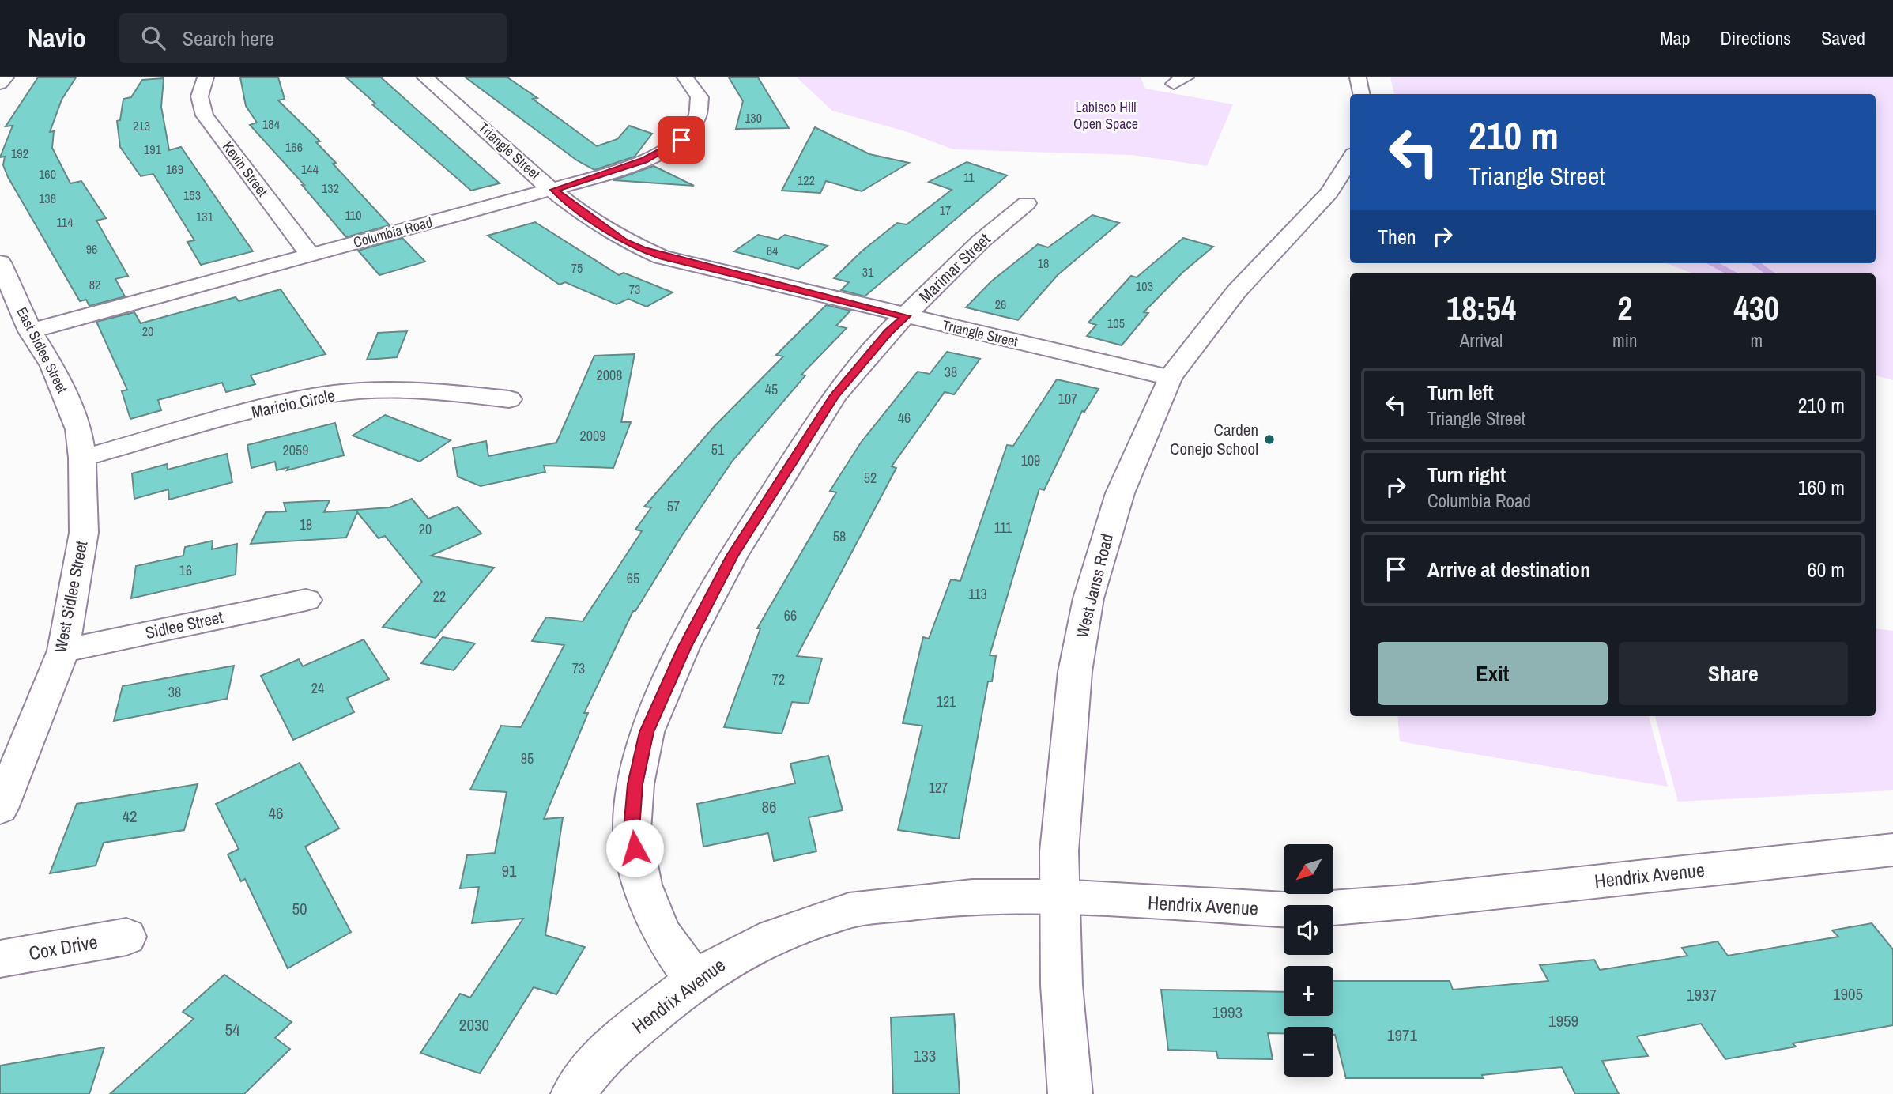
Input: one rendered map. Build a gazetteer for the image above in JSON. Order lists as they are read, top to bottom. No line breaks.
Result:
{"streets":{"street":["Triangle Street","Kevin Street","Columbia Road","Marimar Street","East Sidlee Street","Maricio Circle","West Janss Road","West Sidlee Street","Sidlee Street","Hendrix Avenue","Cox Drive"]},"crossings":[["Triangle Street","Columbia Road"],["Triangle Street","Marimar Street"],["Triangle Street","West Janss Road"],["Kevin Street","Columbia Road"],["Columbia Road","East Sidlee Street"],["Marimar Street","Hendrix Avenue"],["East Sidlee Street","West Sidlee Street"],["Maricio Circle","West Sidlee Street"],["West Janss Road","Hendrix Avenue"],["West Sidlee Street","Sidlee Street"]],"parks":["Labisco Hill Open Space"],"places":["Carden Conejo School"],"house_numbers":["130","184","213","166","191","192","169","144","160","11","122","132","153","138","17","110","131","114","96","64","18","75","31","82","103","73","26","105","20","38","2008","45","107","46","2009","51","2059","109","52","57","18","111","20","58","16","65","113","22","66","73","72","24","38","121","85","127","86","46","42","91","50","1905","1937","1993","1959","2030","54","1971","133"],"north":"bottom left","page":{"header":"Navio","search":"Search here","nav":["Map","Directions","Saved"],"turn":["210 m","Triangle Street"],"then":"Then","eta":["18:54","Arrival","2","min","430","m"],"list":[{"name":"Turn left","note":"Triangle Street","value":"210 m"},{"name":"Turn right","note":"Columbia Road","value":"160 m"},{"name":"Arrive at destination","value":"60 m"}],"buttons":["Exit","Share"],"map_buttons":["+","−"]}}
